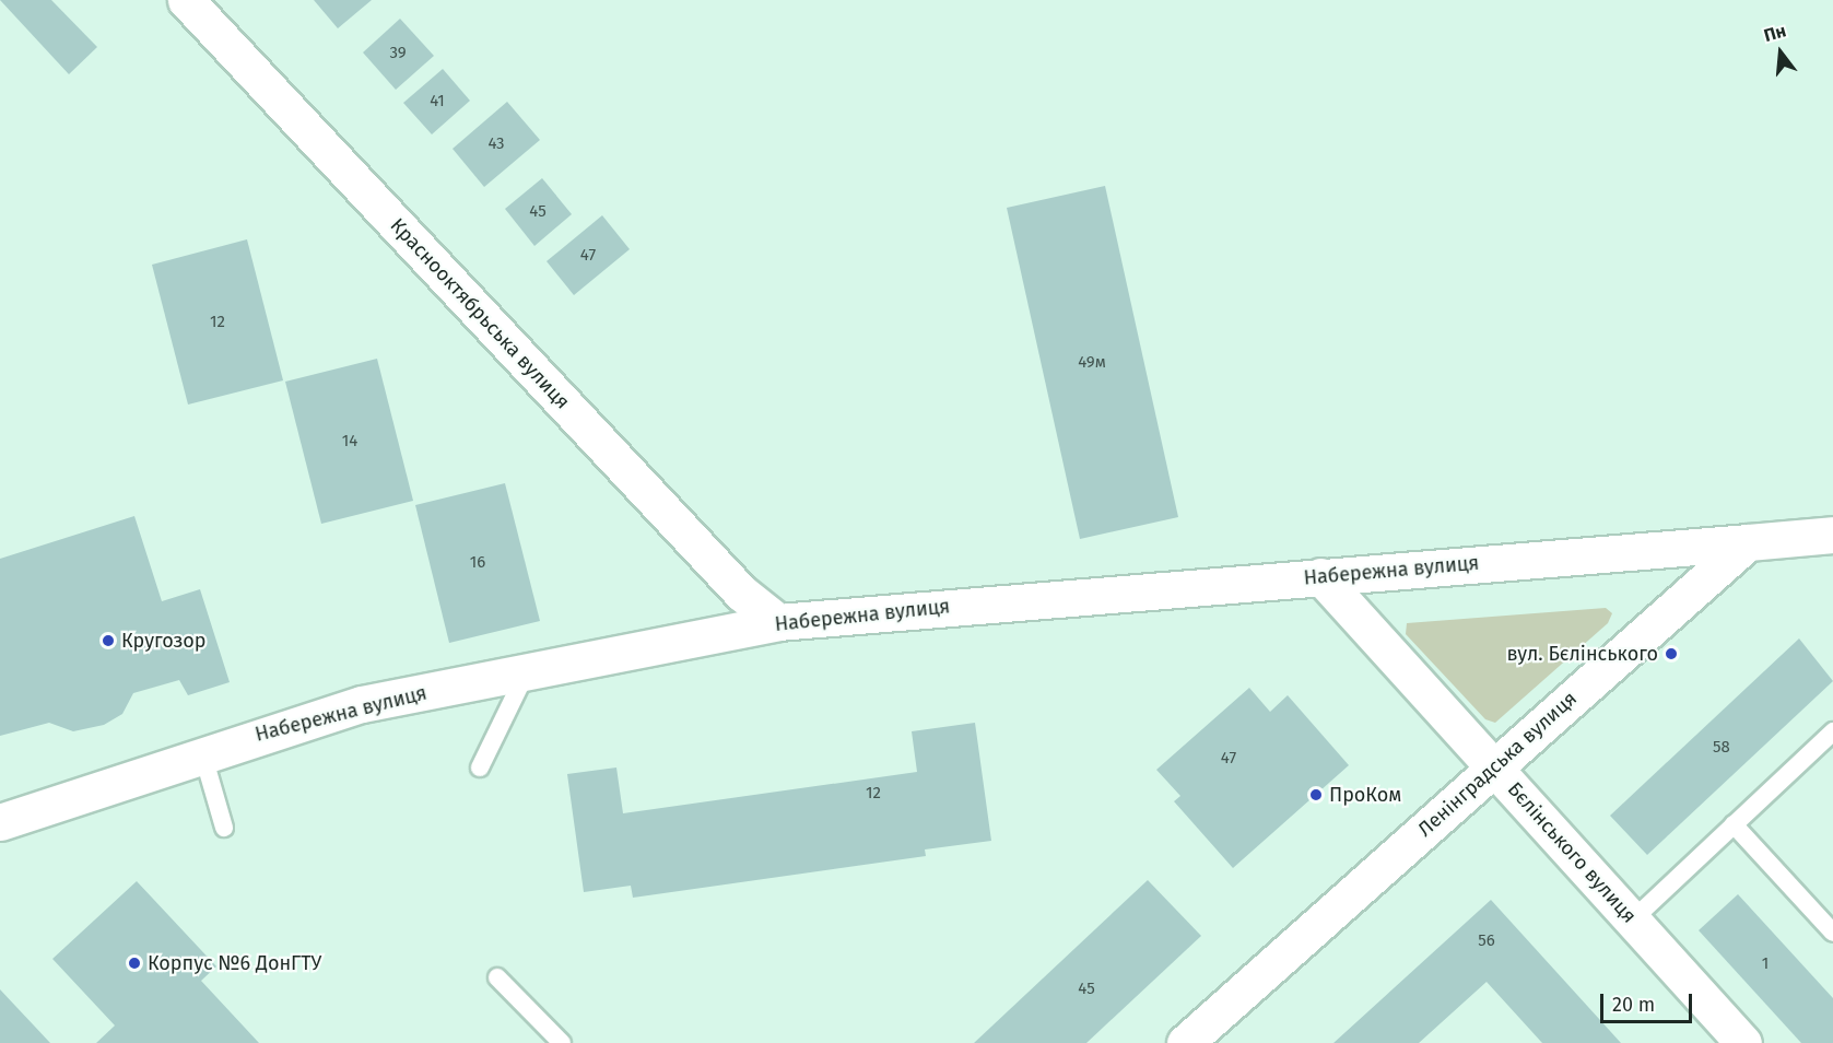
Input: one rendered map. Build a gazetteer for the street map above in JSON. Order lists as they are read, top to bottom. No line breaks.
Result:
{"streets":{"street":["Краснооктябрьська вулиця","Набережна вулиця","Ленінградська вулиця","Бєлінського вулиця"]},"crossings":[["Краснооктябрьська вулиця","Набережна вулиця"],["Набережна вулиця","Ленінградська вулиця"],["Набережна вулиця","Бєлінського вулиця"],["Ленінградська вулиця","Бєлінського вулиця"]],"places":["Кругозор","вул. Бєлінського","ПроКом","Корпус №6 ДонГТУ"],"house_numbers":["39","41","43","45","47","12","49м","14","16","58","47","12","56","1","45"],"scale_bar":"20 m","north":"top"}
